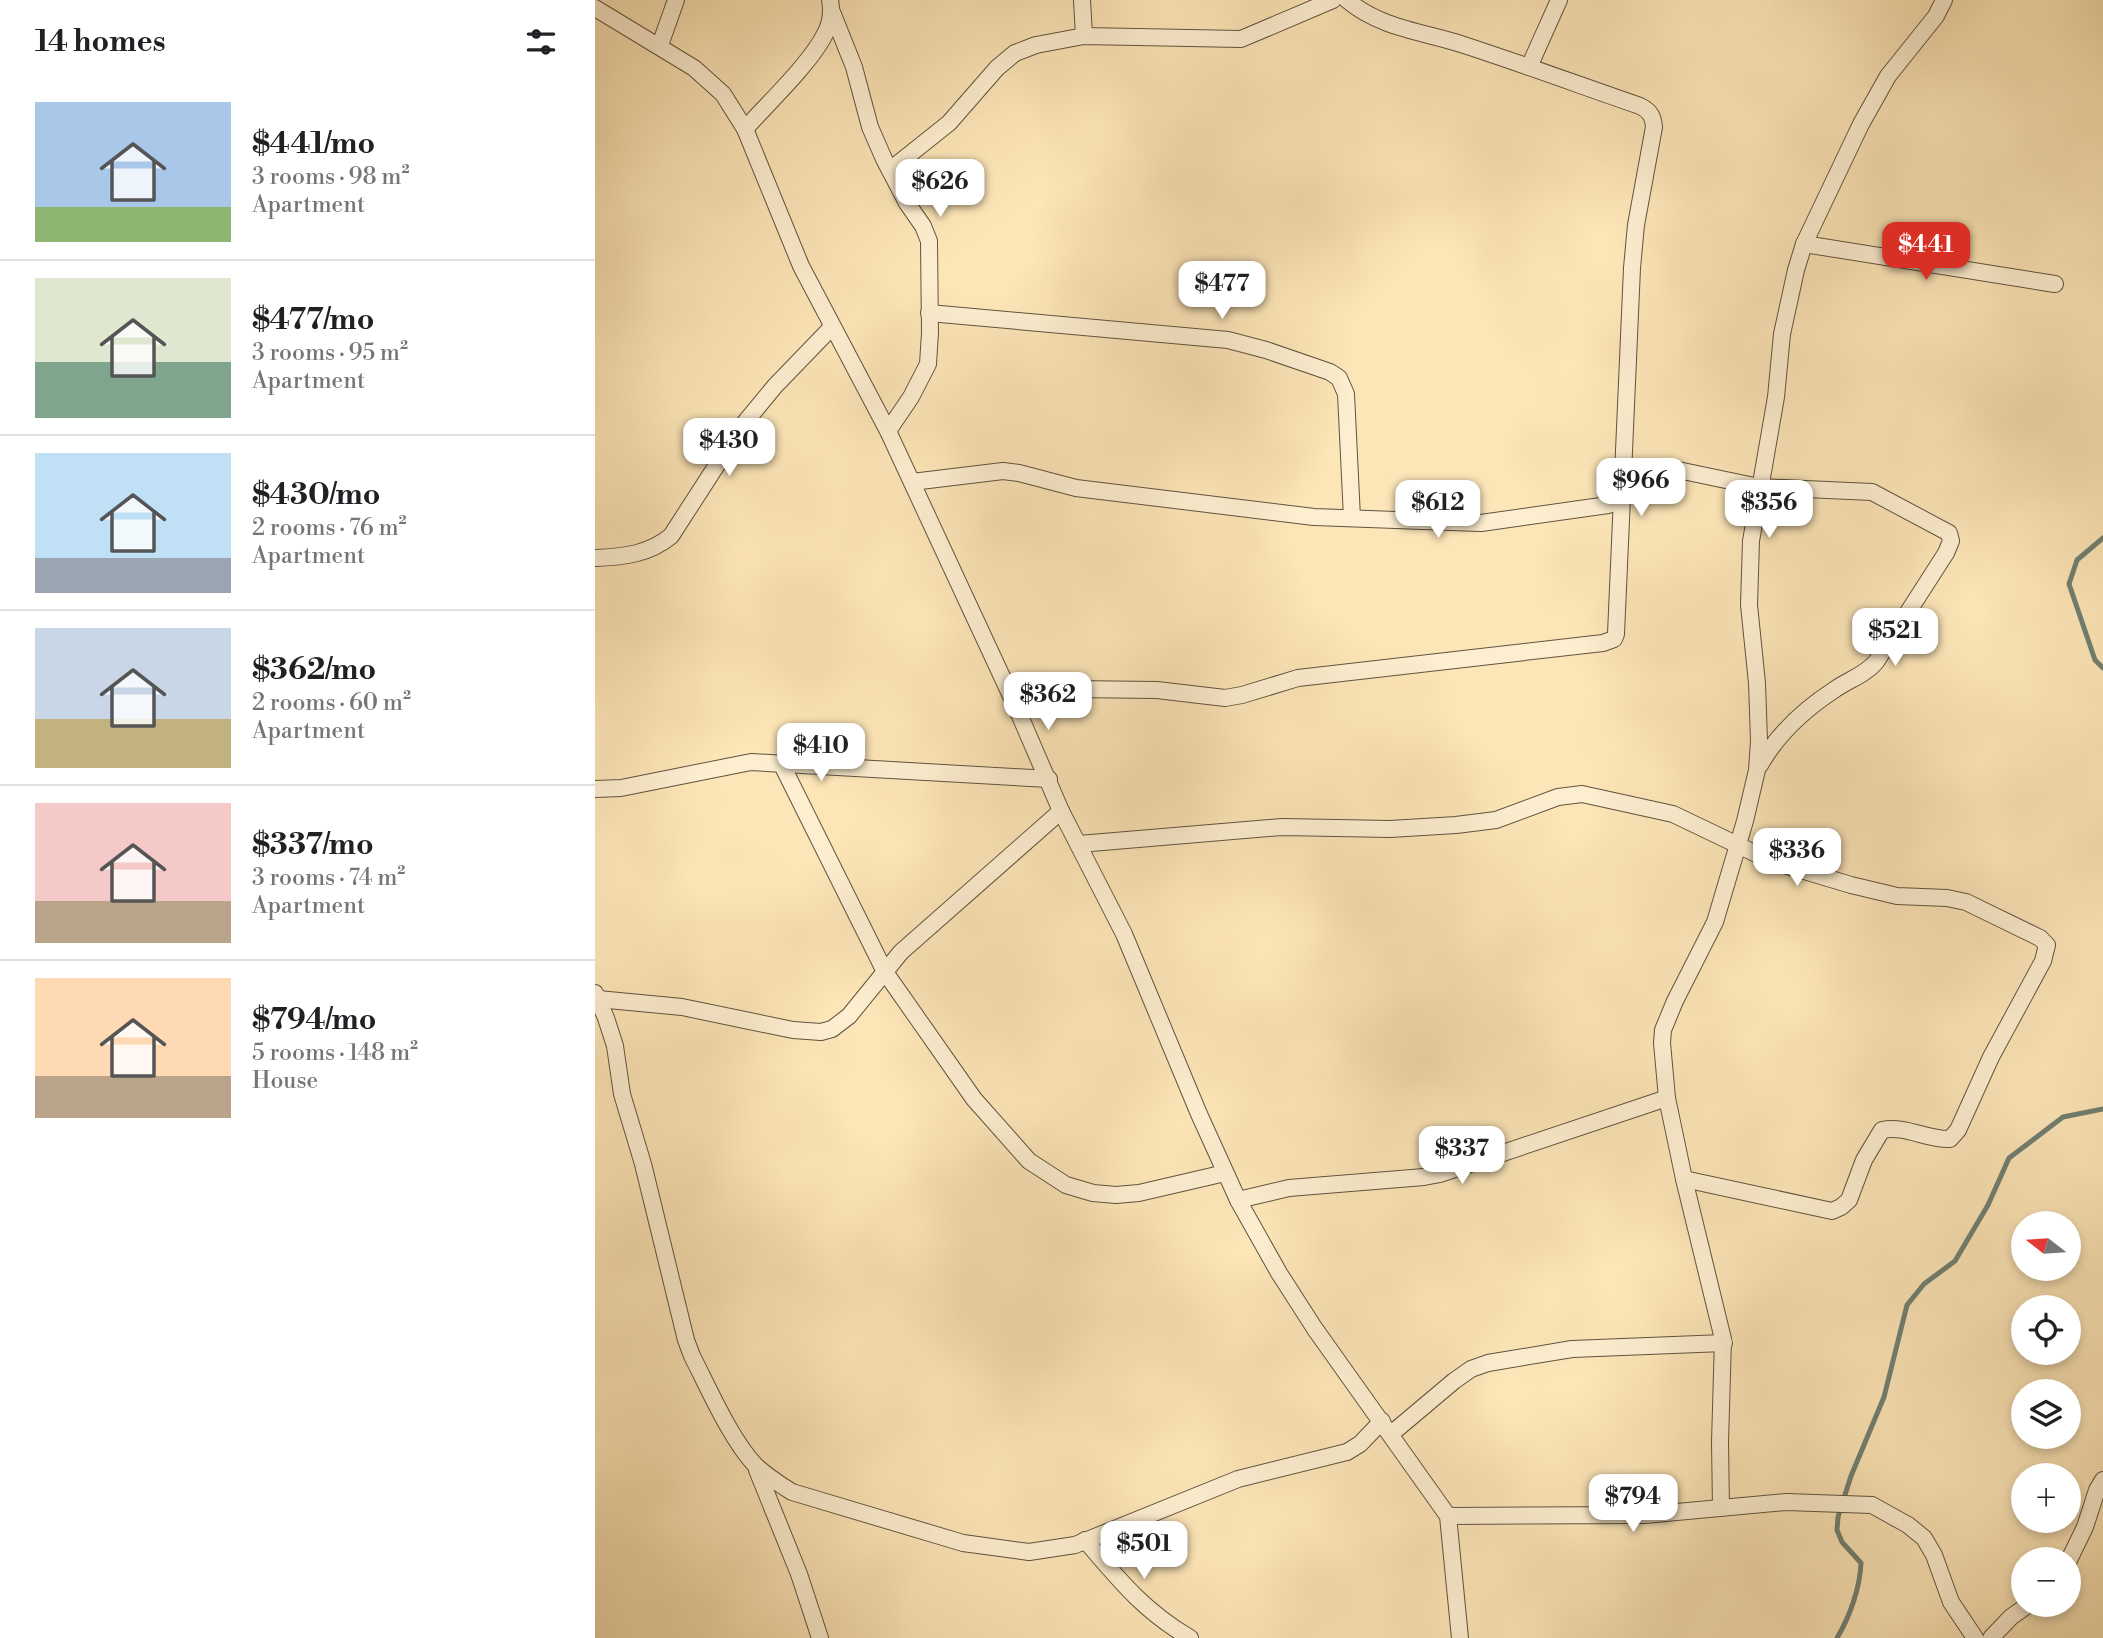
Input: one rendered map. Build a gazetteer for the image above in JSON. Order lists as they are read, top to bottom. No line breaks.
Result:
{"north":"left","page":{"heading":"14 homes","list":[{"name":"$441/mo","note":"3 rooms · 98 m² · Apartment"},{"name":"$477/mo","note":"3 rooms · 95 m² · Apartment"},{"name":"$430/mo","note":"2 rooms · 76 m² · Apartment"},{"name":"$362/mo","note":"2 rooms · 60 m² · Apartment"},{"name":"$337/mo","note":"3 rooms · 74 m² · Apartment"},{"name":"$794/mo","note":"5 rooms · 148 m² · House"}],"price":["$626","$441","$477","$430","$966","$612","$356","$521","$362","$410","$336","$337","$794","$501"],"map_buttons":["+","−"]}}
